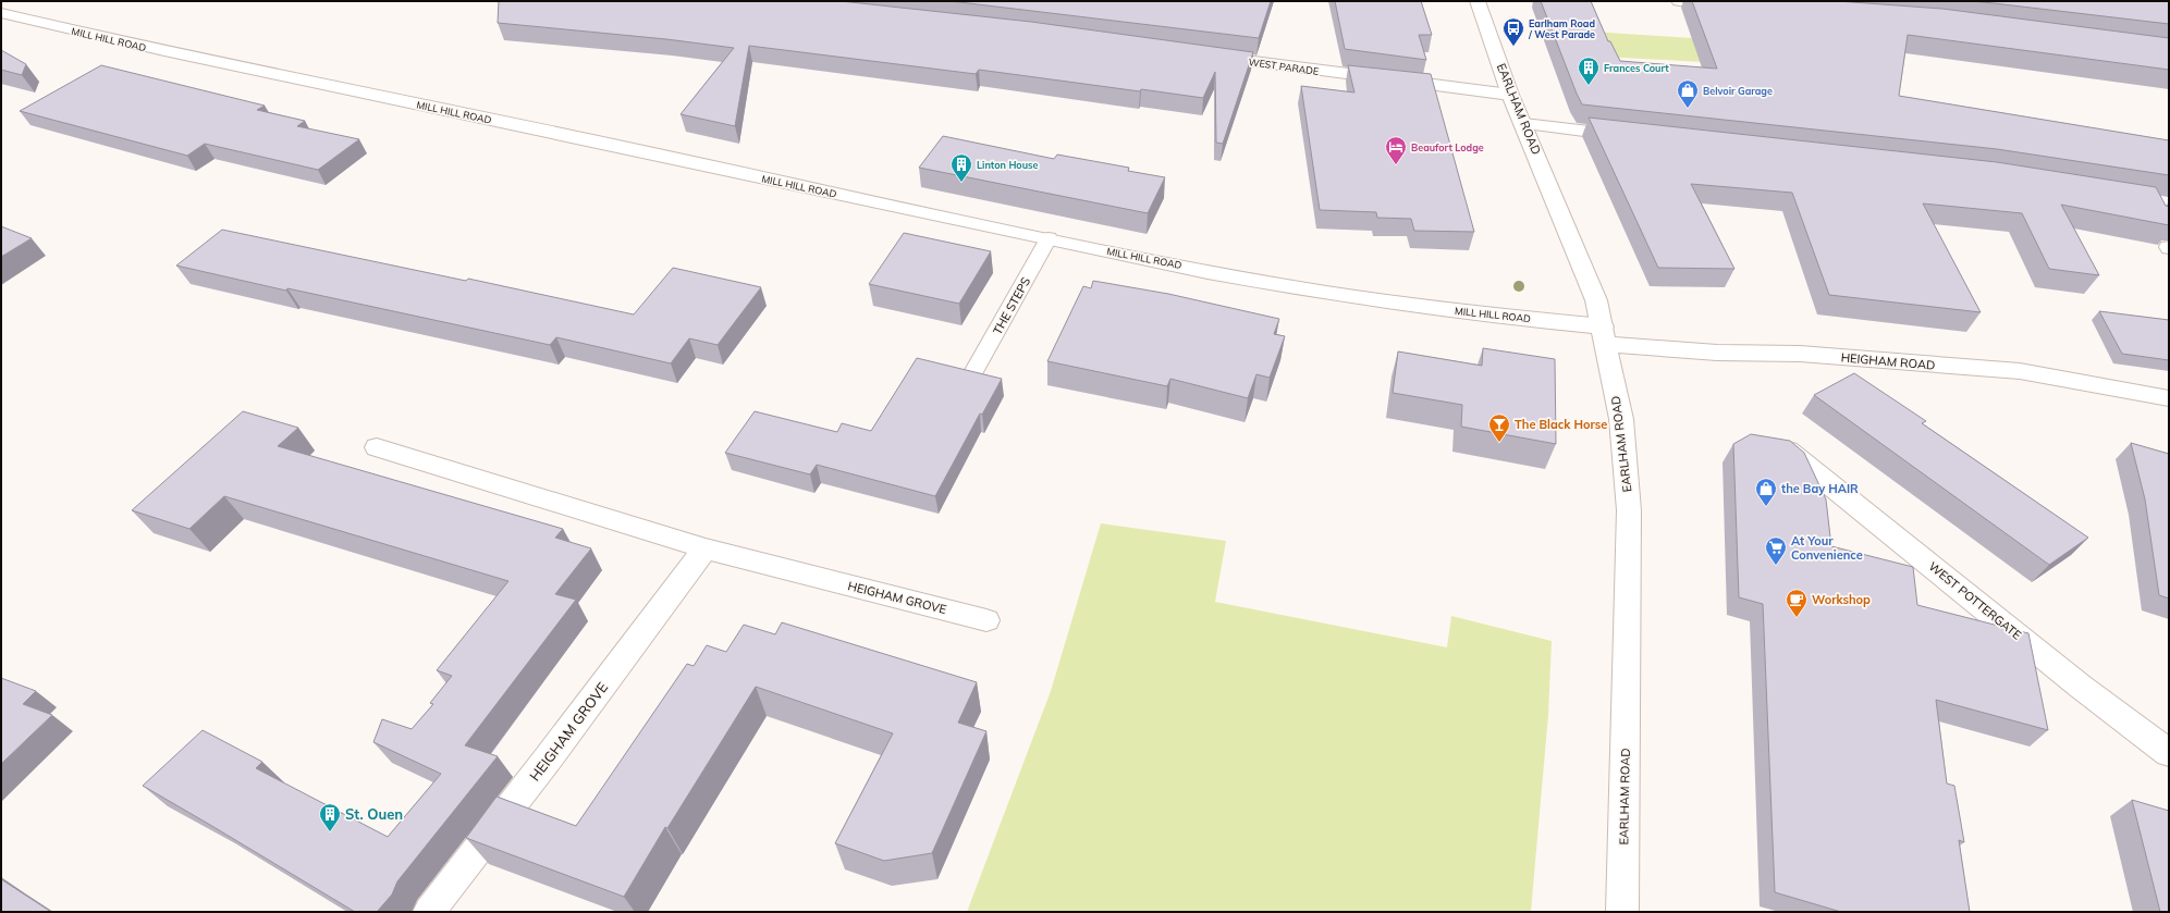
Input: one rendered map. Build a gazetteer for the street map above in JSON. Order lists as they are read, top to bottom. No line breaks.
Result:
{"streets":{"street":["MILL HILL ROAD","WEST PARADE","EARLHAM ROAD","HEIGHAM ROAD","HEIGHAM GROVE","WEST POTTERGATE"],"lane":["THE STEPS"]},"crossings":[["MILL HILL ROAD","EARLHAM ROAD"],["MILL HILL ROAD","THE STEPS"],["MILL HILL ROAD","HEIGHAM ROAD"],["WEST PARADE","EARLHAM ROAD"],["EARLHAM ROAD","HEIGHAM ROAD"]],"places":{"bus stop":["Earlham Road / West Parade"],"building":["Frances Court","Linton House","St. Ouen"],"shop":["Belvoir Garage","the Bay HAIR"],"hotel":["Beaufort Lodge"],"bar":["The Black Horse"],"supermarket":["At Your Convenience"],"cafe":["Workshop"]}}
